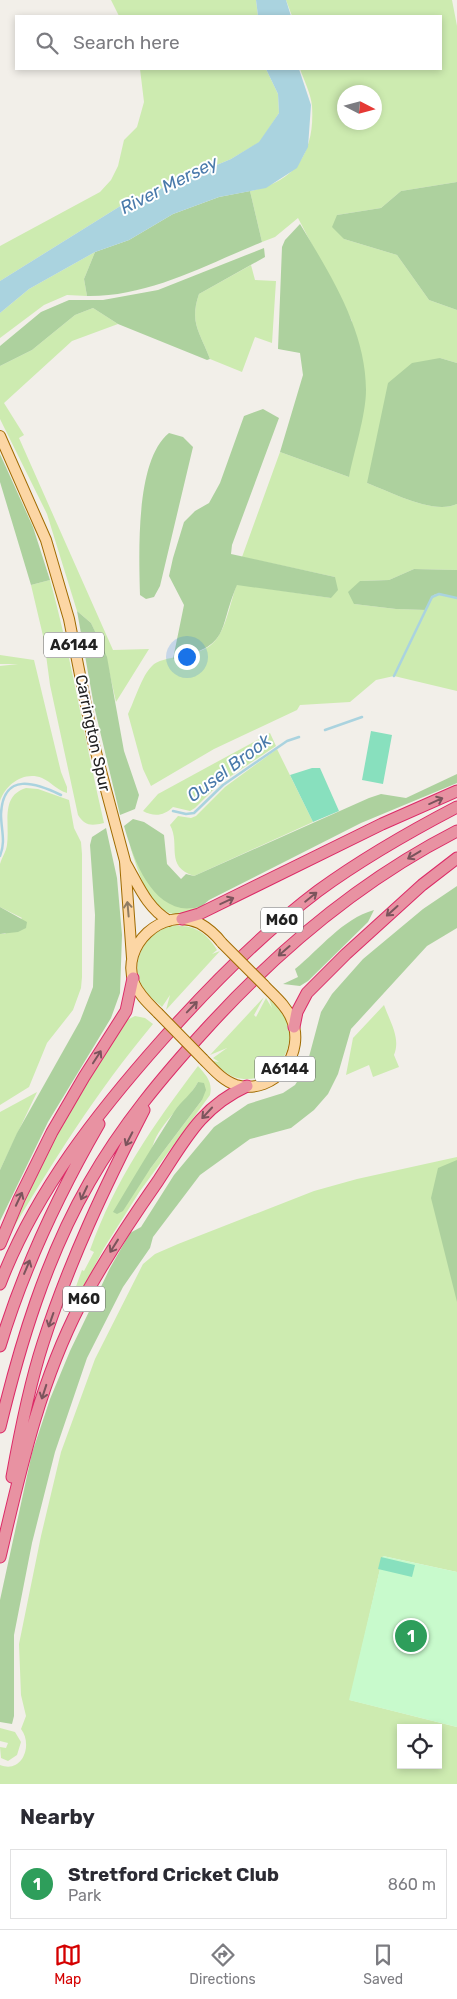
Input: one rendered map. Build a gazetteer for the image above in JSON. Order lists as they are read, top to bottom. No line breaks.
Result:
{"streets":{"highway":["M60"],"main road":["A6144","Carrington Spur"]},"crossings":[["A6144","Carrington Spur"],["A6144","M60"]],"water":["River Mersey","Ousel Brook"],"north":"right","page":{"search":"Search here","pins":"1","heading":"Nearby","list":[{"mark":"1","name":"Stretford Cricket Club","note":"Park","value":"860 m"}],"nav":["Map","Directions","Saved"]}}
